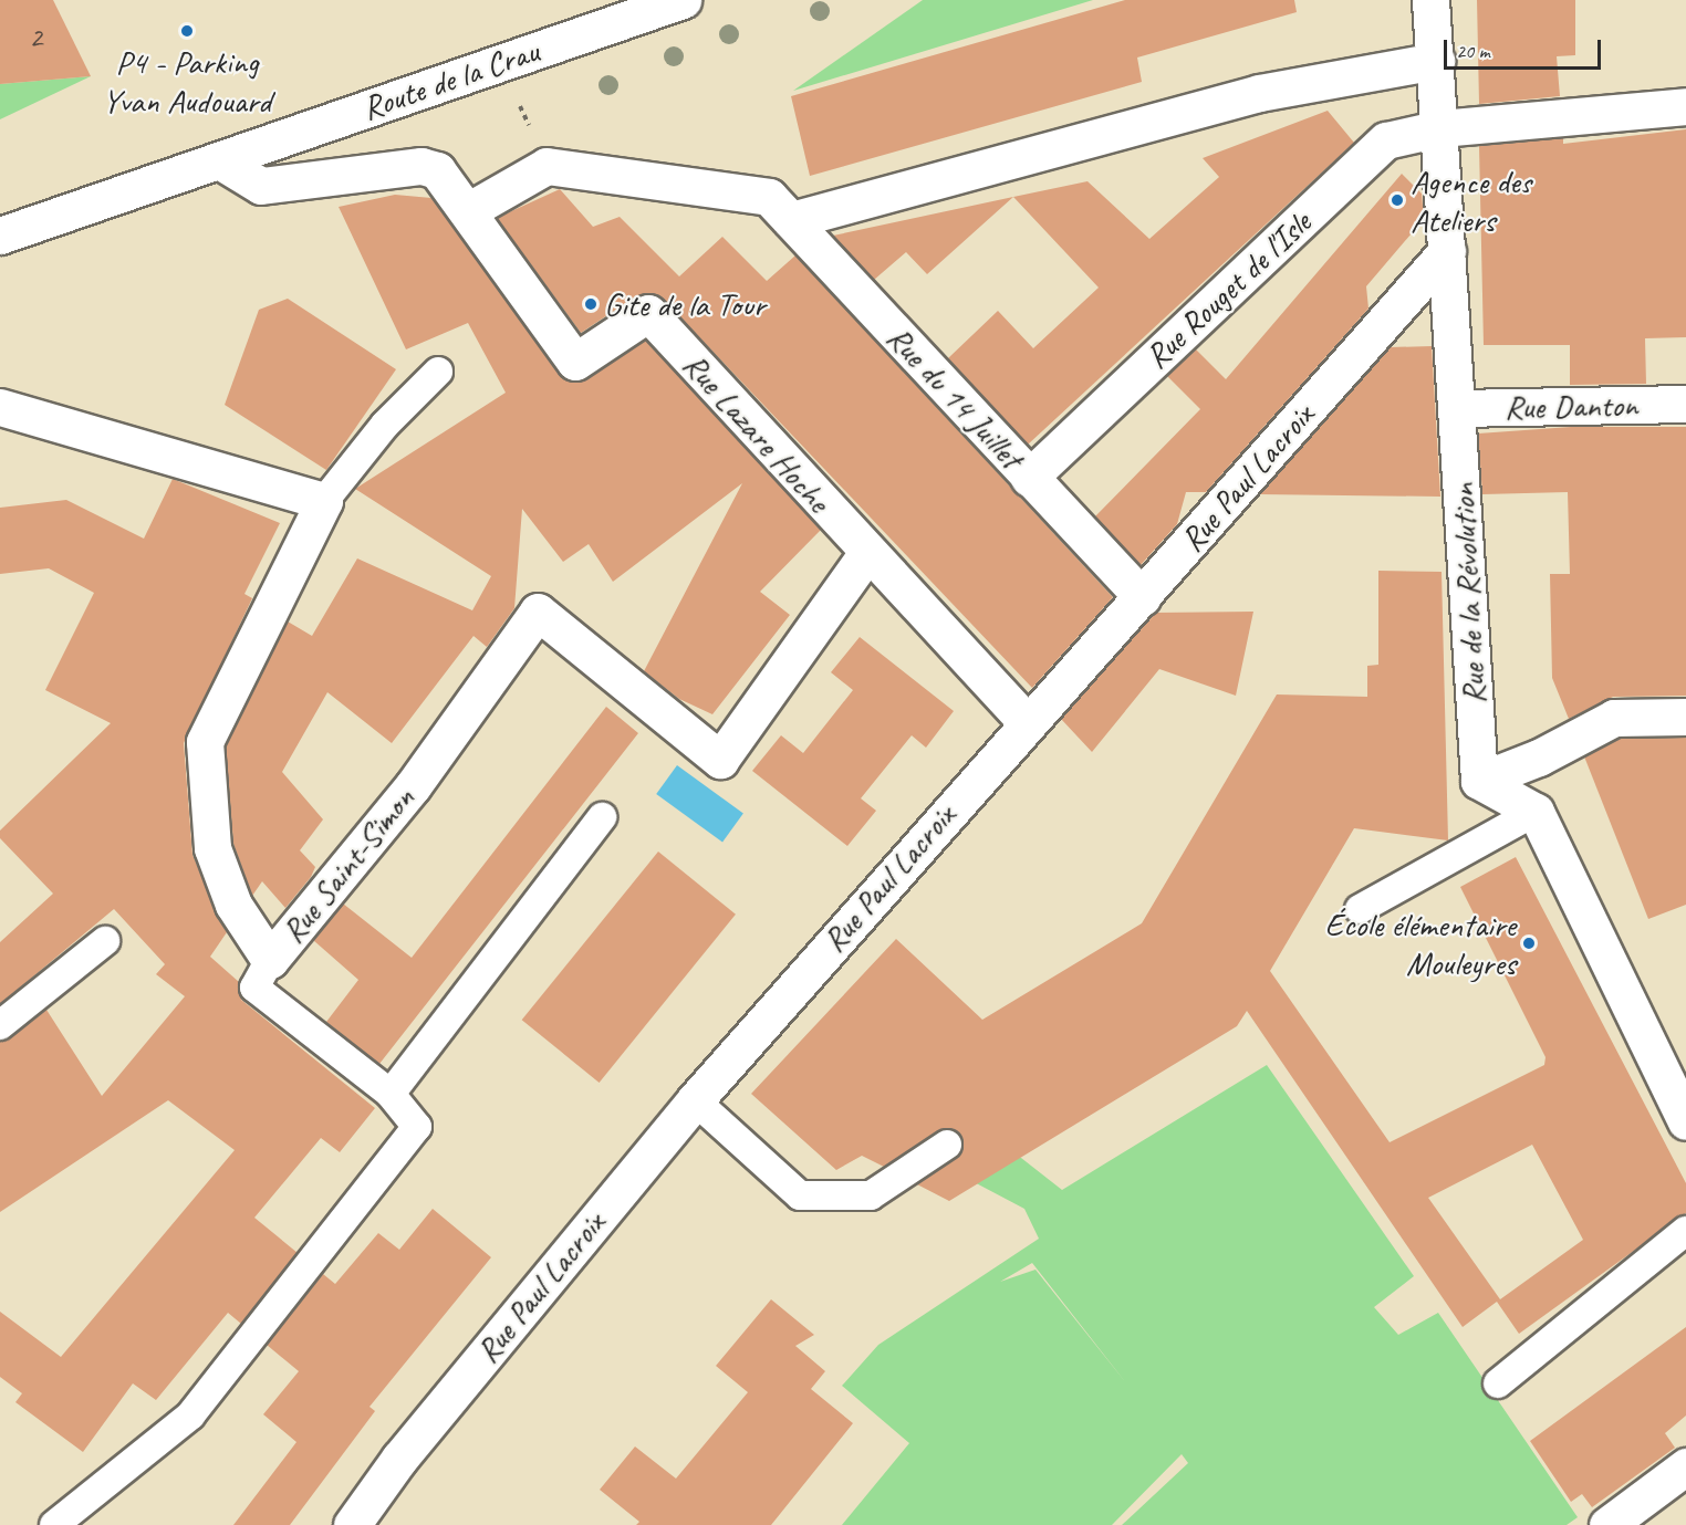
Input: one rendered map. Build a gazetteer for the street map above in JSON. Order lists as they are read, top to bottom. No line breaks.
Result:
{"streets":{"street":["Route de la Crau","Rue Rouget de l'Isle","Rue du 14 Juillet","Rue Danton","Rue Lazare Hoche","Rue Paul Lacroix","Rue de la Révolution","Rue Saint-Simon"]},"crossings":[["Route de la Crau","Rue Lazare Hoche"],["Rue Rouget de l'Isle","Rue du 14 Juillet"],["Rue Rouget de l'Isle","Rue de la Révolution"],["Rue du 14 Juillet","Rue Paul Lacroix"],["Rue Danton","Rue de la Révolution"],["Rue Lazare Hoche","Rue Paul Lacroix"],["Rue Lazare Hoche","Rue Saint-Simon"],["Rue Paul Lacroix","Rue de la Révolution"]],"places":["P4 - Parking Yvan Audouard","Agence des Ateliers","Gite de la Tour","École élémentaire Mouleyres"],"house_numbers":["2"],"scale_bar":"20 m"}
